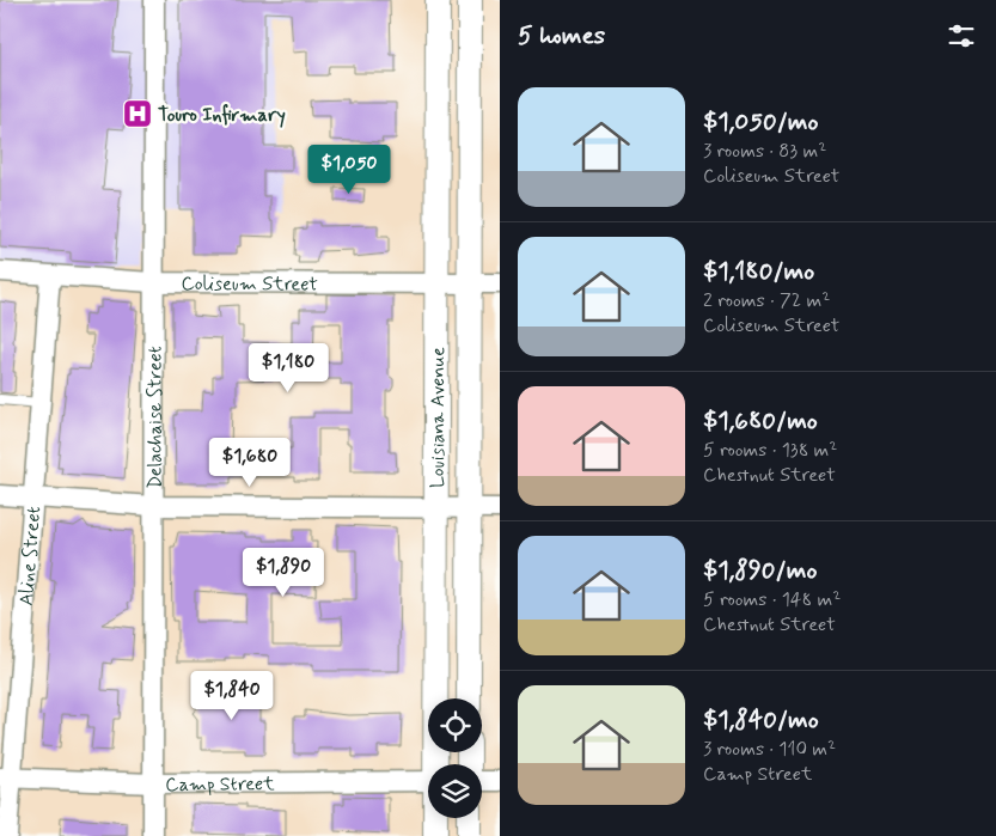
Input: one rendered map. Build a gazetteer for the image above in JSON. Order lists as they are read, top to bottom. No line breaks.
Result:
{"streets":{"street":["Coliseum Street","Delachaise Street","Louisiana Avenue","Aline Street","Camp Street"]},"crossings":[["Coliseum Street","Delachaise Street"],["Coliseum Street","Louisiana Avenue"],["Coliseum Street","Aline Street"],["Delachaise Street","Camp Street"],["Aline Street","Camp Street"]],"places":{"hospital":["Touro Infirmary"]},"page":{"heading":"5 homes","list":[{"name":"$1,050/mo","note":"3 rooms · 83 m² · Coliseum Street"},{"name":"$1,180/mo","note":"2 rooms · 72 m² · Coliseum Street"},{"name":"$1,680/mo","note":"5 rooms · 138 m² · Chestnut Street"},{"name":"$1,890/mo","note":"5 rooms · 148 m² · Chestnut Street"},{"name":"$1,840/mo","note":"3 rooms · 110 m² · Camp Street"}],"price":["$1,050","$1,180","$1,680","$1,890","$1,840"]}}
